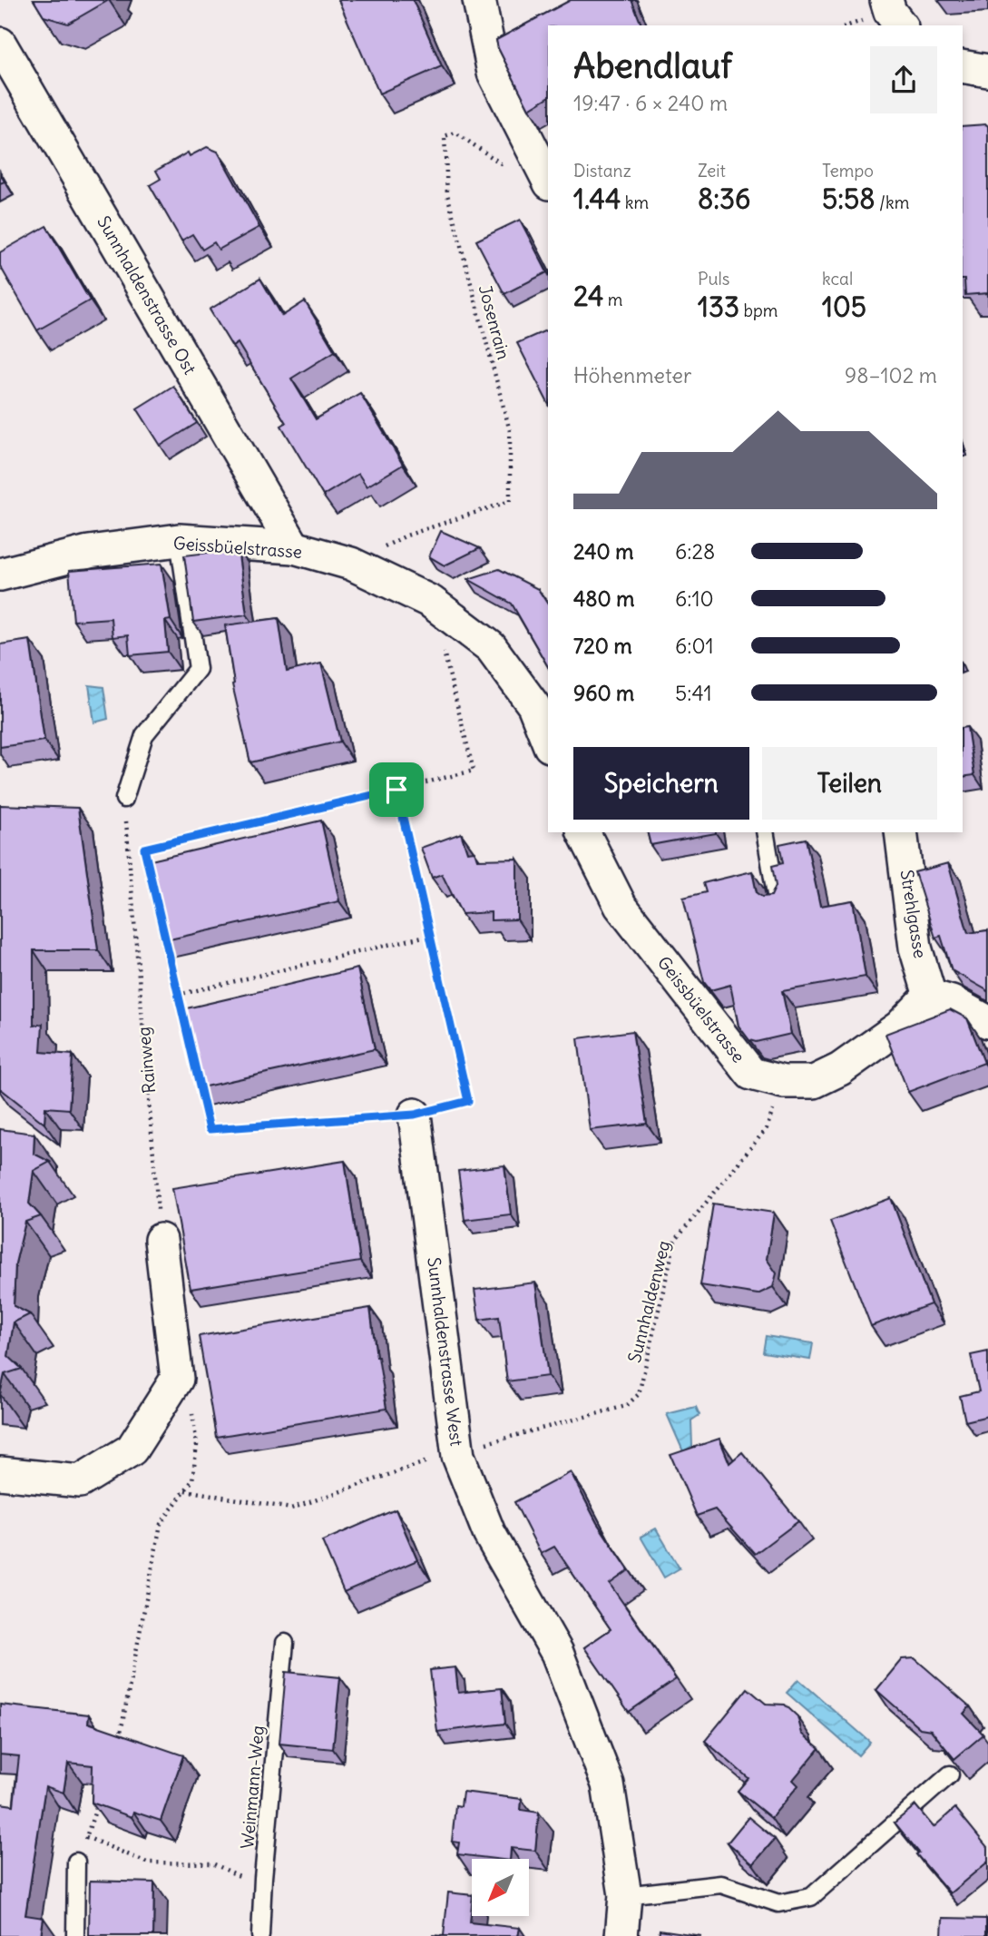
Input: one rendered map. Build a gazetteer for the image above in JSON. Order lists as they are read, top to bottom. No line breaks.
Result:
{"streets":{"street":["Sunnhaldenstrasse Ost","Geissbüelstrasse","Strehlgasse","Sunnhaldenstrasse West"],"lane":["Weinmann-Weg"],"path":["Josenrain","Rainweg","Sunnhaldenweg"]},"crossings":[["Sunnhaldenstrasse Ost","Geissbüelstrasse"],["Josenrain","Geissbüelstrasse"],["Geissbüelstrasse","Strehlgasse"],["Geissbüelstrasse","Sunnhaldenweg"]],"north":"bottom left","page":{"heading":["Abendlauf","19:47 · 6 × 240 m"],"stats":[["Distanz","1.44 km"],["Zeit","8:36"],["Tempo","5:58 /km"],["24 m"],["Puls","133 bpm"],["kcal","105"]],"chart":["Höhenmeter","98–102 m"],"list":[{"name":"240 m","note":"6:28"},{"name":"480 m","note":"6:10"},{"name":"720 m","note":"6:01"},{"name":"960 m","note":"5:41"}],"buttons":["Speichern","Teilen"]}}
